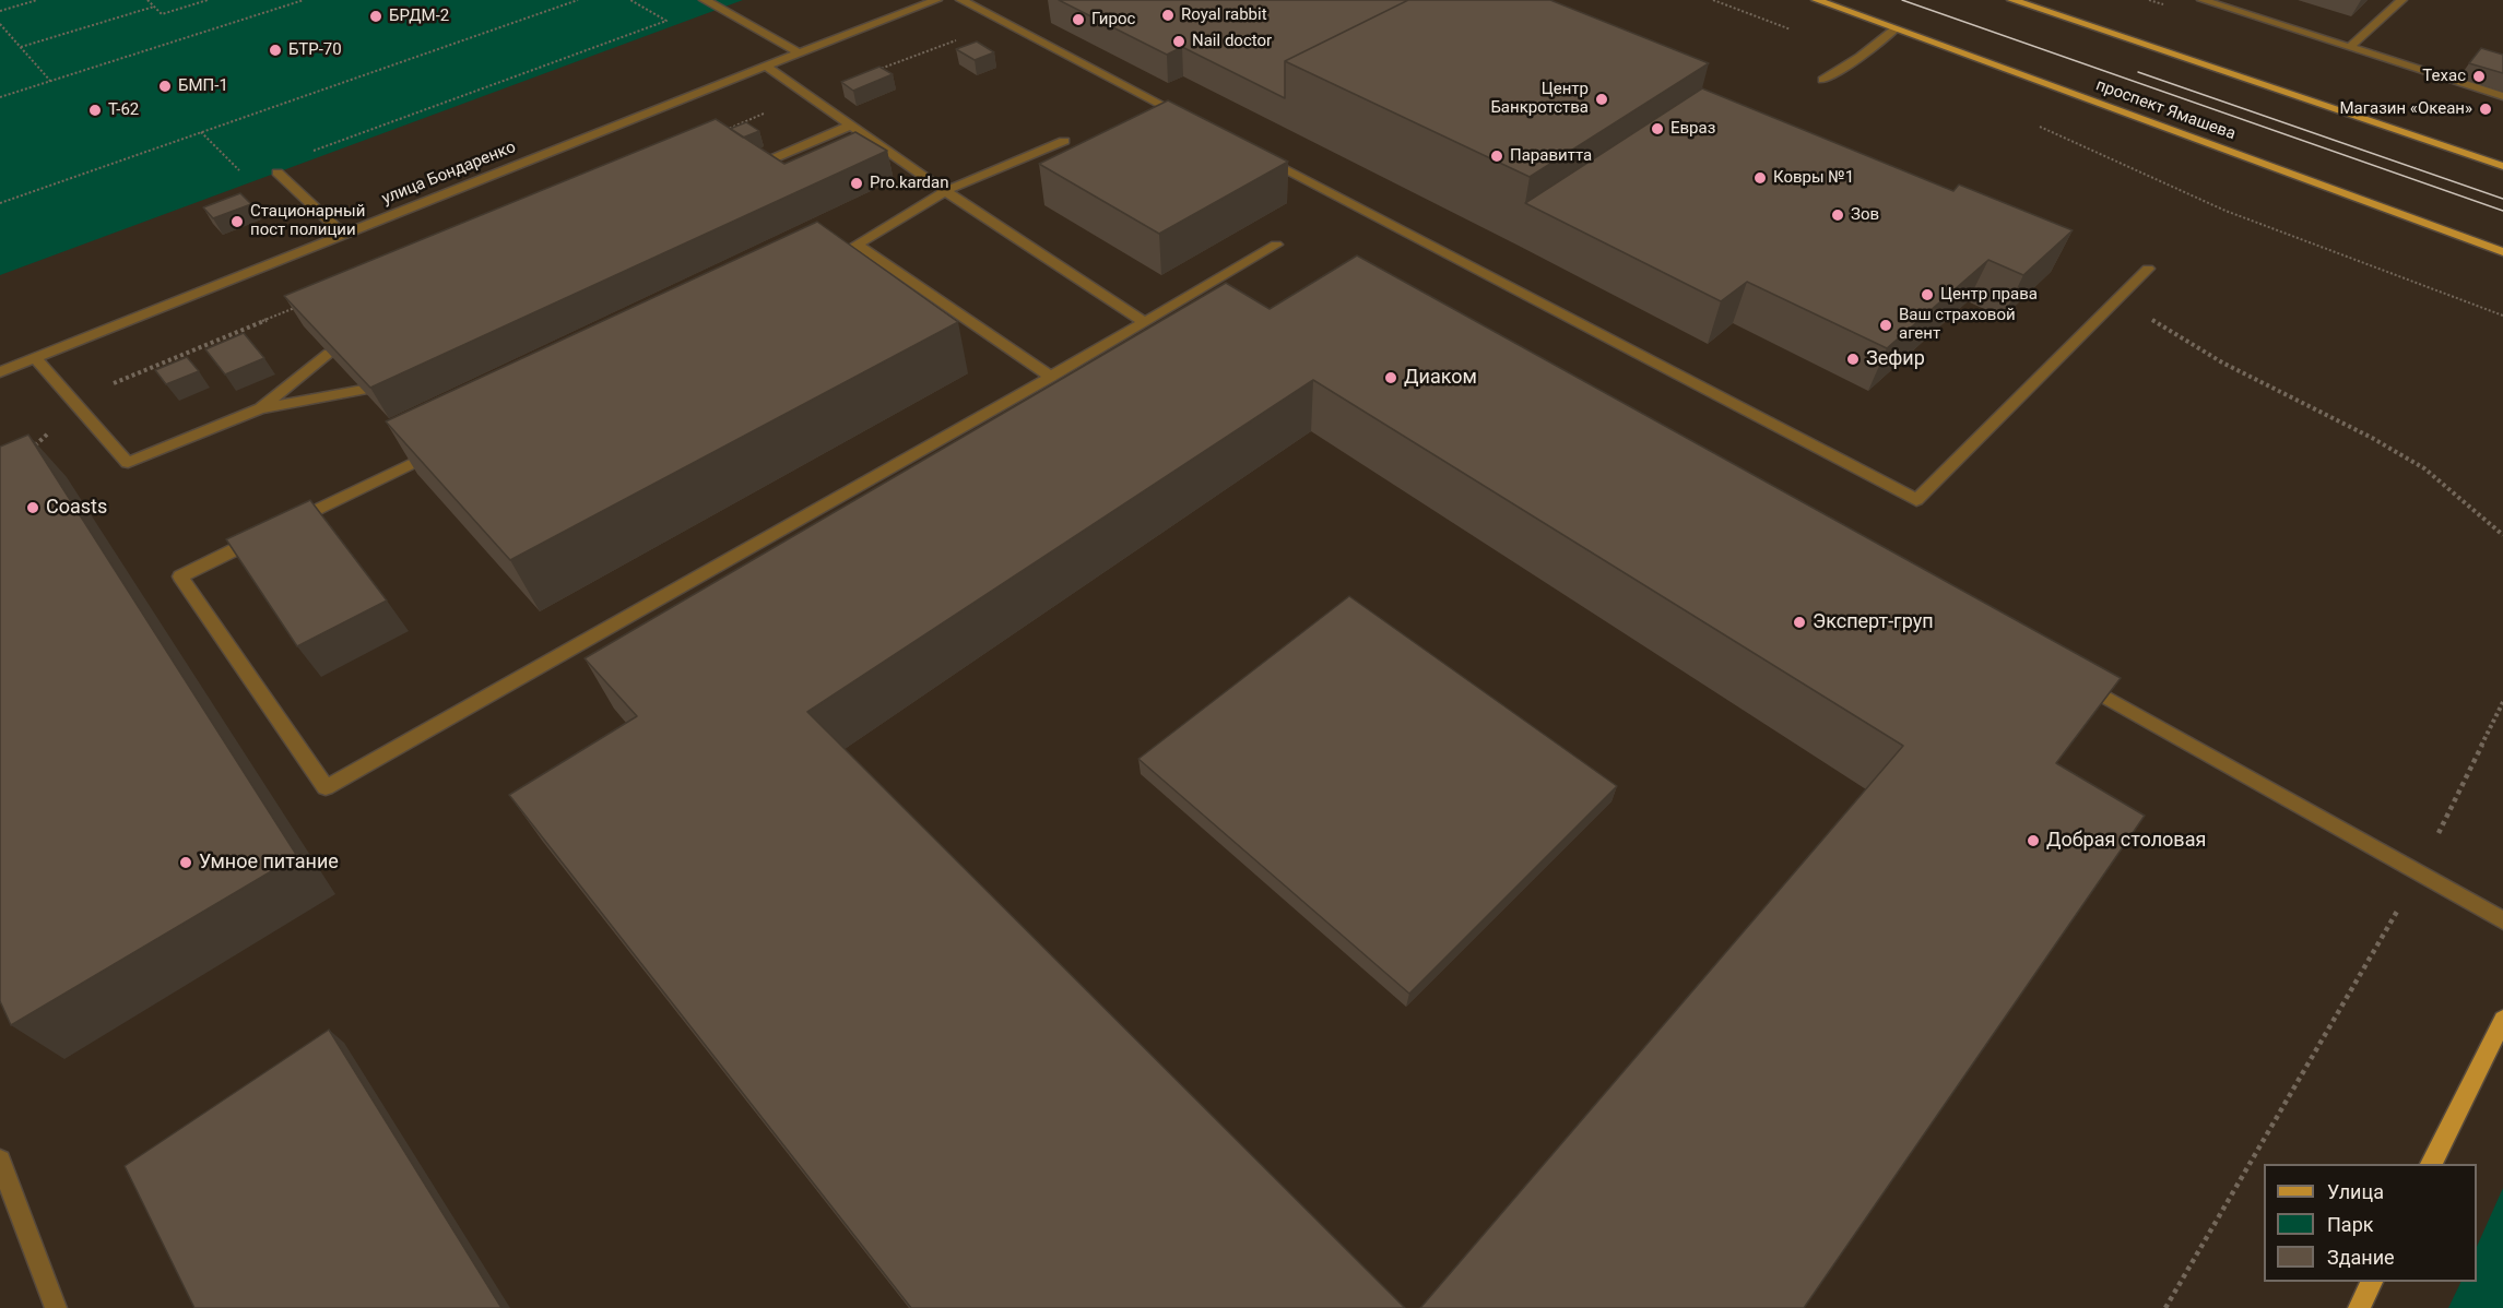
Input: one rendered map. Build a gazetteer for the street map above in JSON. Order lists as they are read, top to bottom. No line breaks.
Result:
{"streets":{"main road":["проспект Ямашева"],"street":["улица Бондаренко"]},"places":["Royal rabbit","БРДМ-2","Гирос","Nail doctor","БТР-70","Техас","БМП-1","Центр Банкротства","Магазин «Океан»","Т-62","Евраз","Паравитта","Ковры №1","Pro.kardan","Зов","Стационарный пост полиции","Центр права","Ваш страховой агент","Зефир","Диаком","Coasts","Эксперт-груп","Добрая столовая","Умное питание"],"legend":["Улица","Парк","Здание"]}
